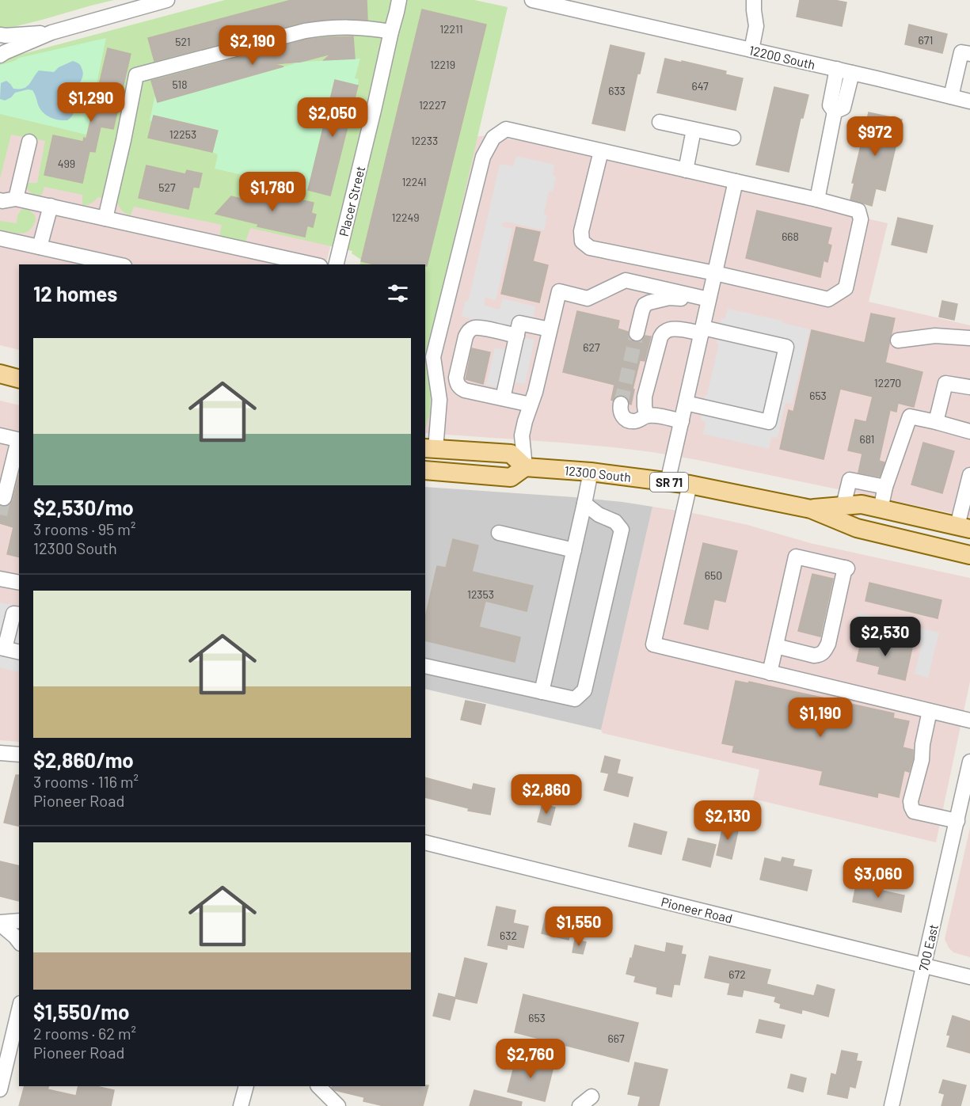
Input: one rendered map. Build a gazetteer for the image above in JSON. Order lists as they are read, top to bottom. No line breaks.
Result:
{"streets":{"main road":["12300 South","SR 71"],"street":["12200 South","Placer Street","Pioneer Road","700 East"]},"crossings":[["Pioneer Road","700 East"]],"house_numbers":["12211","671","521","12219","518","647","633","12227","12253","12233","499","12241","527","12249","668","627","12270","653","681","650","12353","632","672","653","667"],"page":{"price":["$2,190","$1,290","$2,050","$972","$1,780","$2,530","$1,190","$2,860","$2,130","$3,060","$1,550","$2,760"],"heading":"12 homes","list":[{"name":"$2,530/mo","note":"3 rooms · 95 m² · 12300 South"},{"name":"$2,860/mo","note":"3 rooms · 116 m² · Pioneer Road"},{"name":"$1,550/mo","note":"2 rooms · 62 m² · Pioneer Road"}]}}
